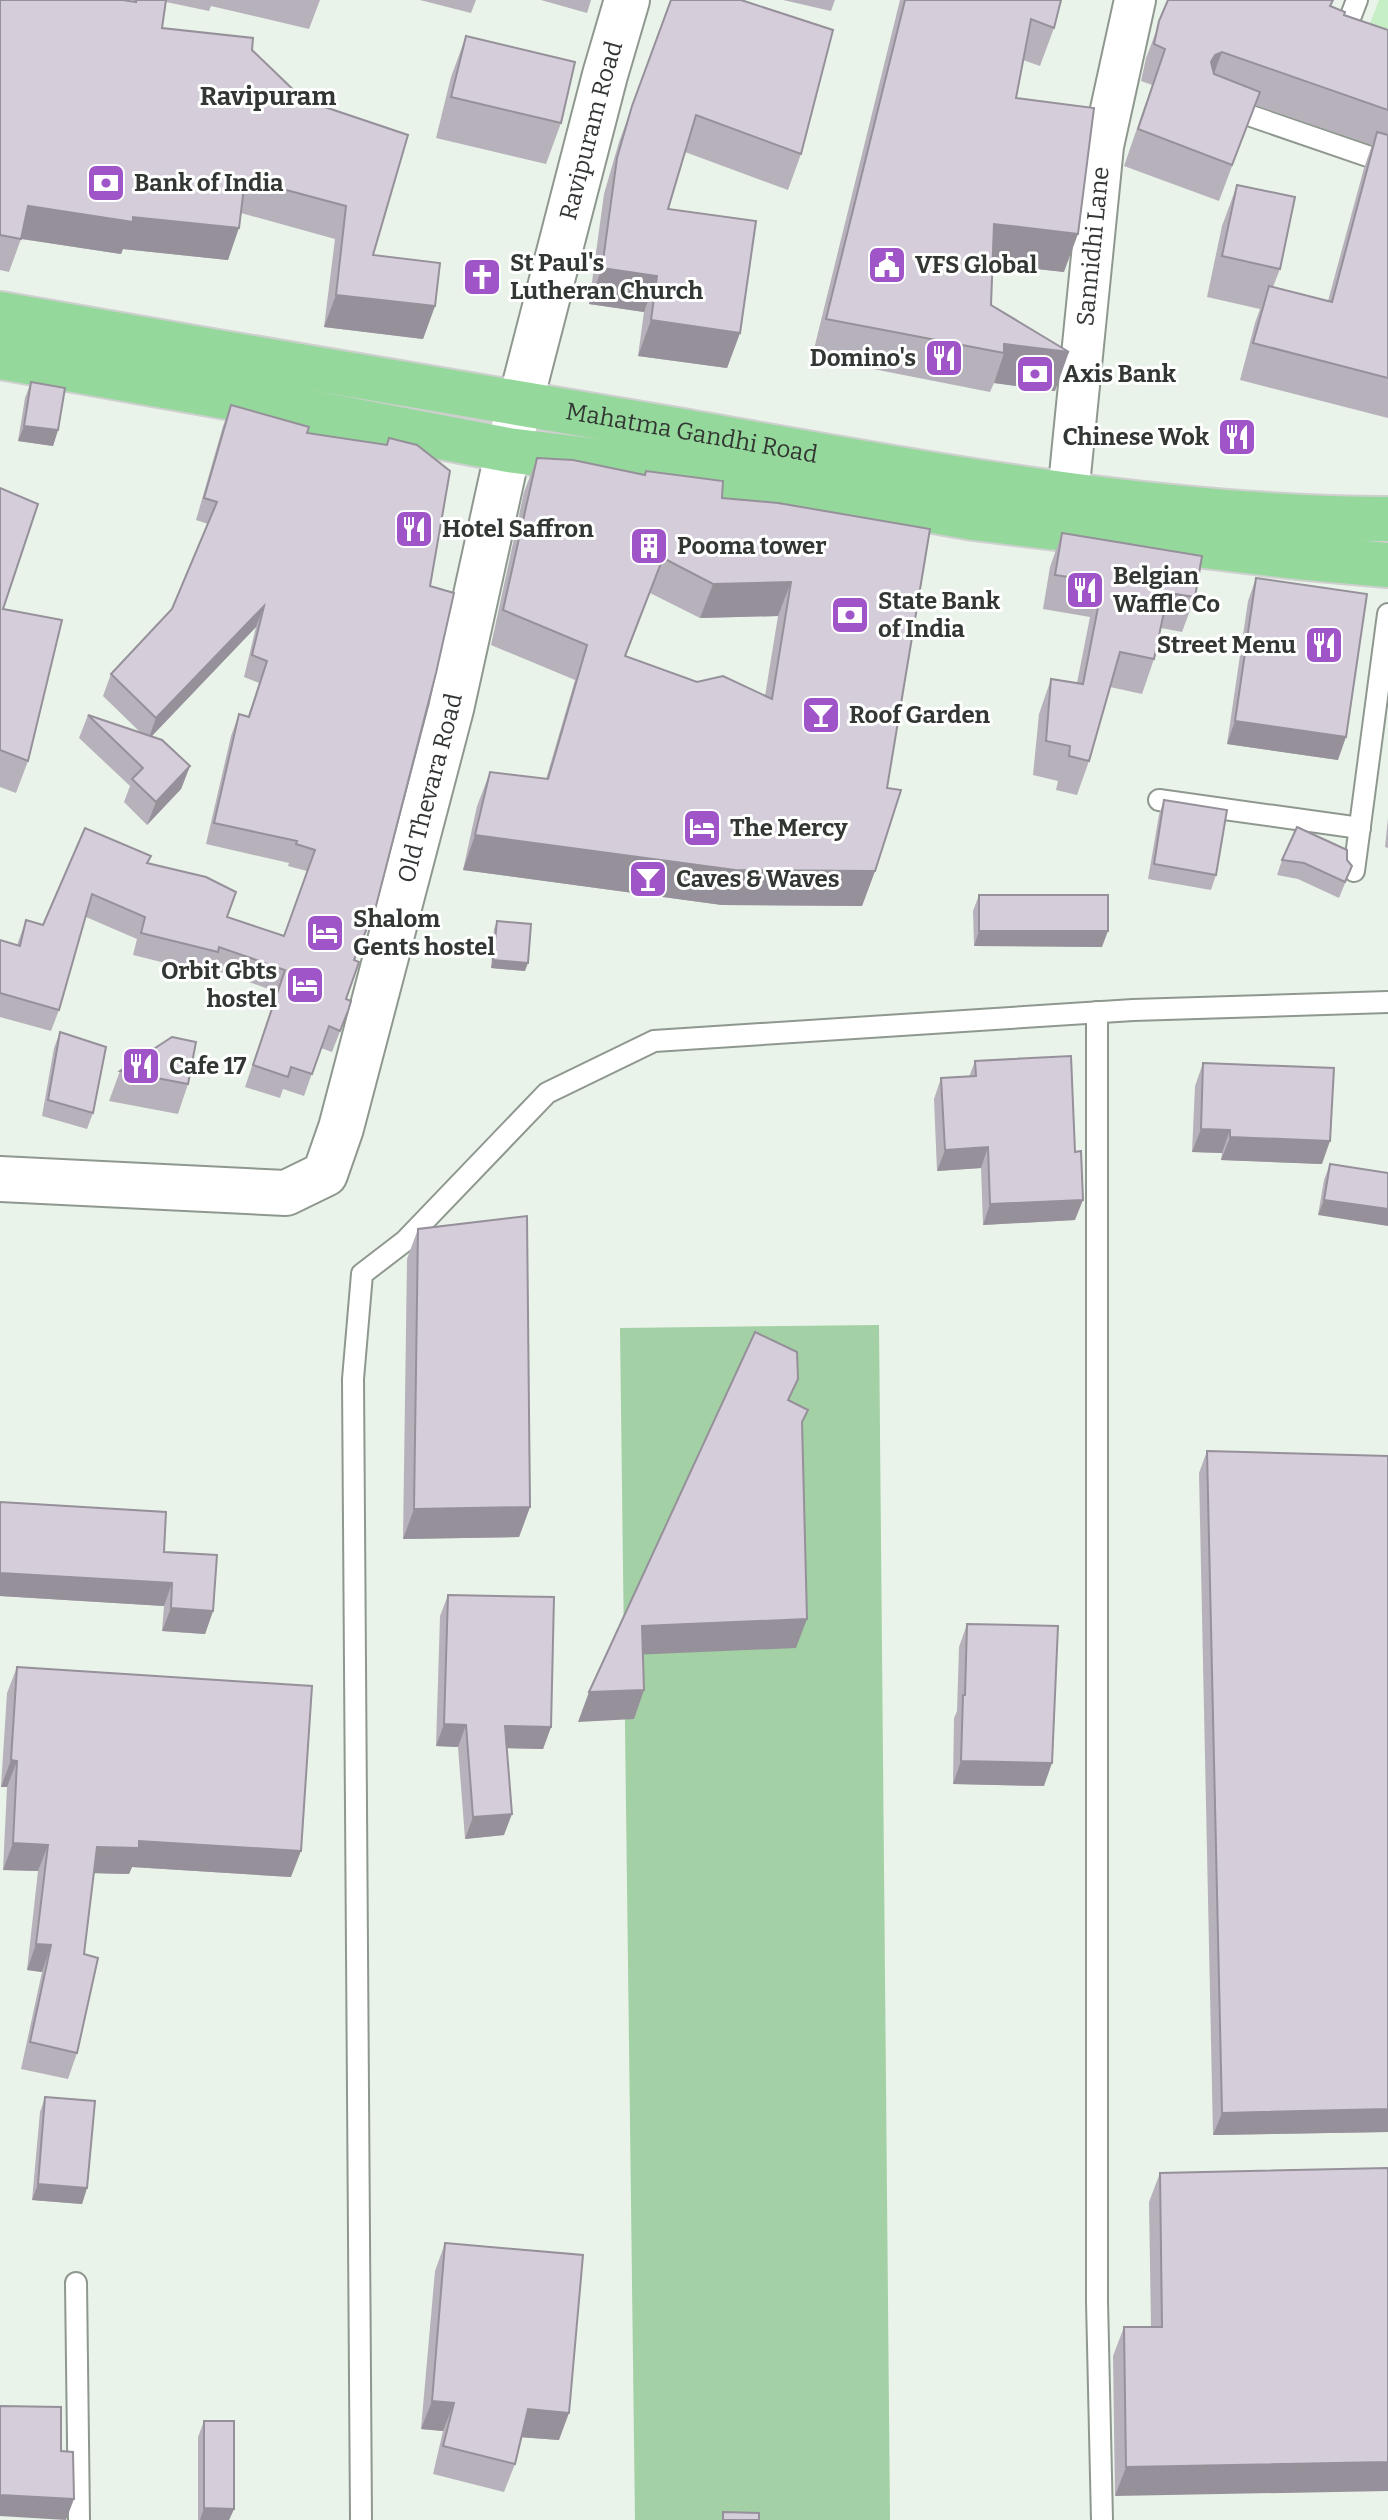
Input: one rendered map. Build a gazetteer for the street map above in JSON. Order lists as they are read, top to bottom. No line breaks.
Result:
{"streets":{"main road":["Mahatma Gandhi Road"],"street":["Ravipuram Road","Sannidhi Lane","Old Thevara Road"]},"crossings":[["Ravipuram Road","Mahatma Gandhi Road"],["Ravipuram Road","Old Thevara Road"],["Sannidhi Lane","Mahatma Gandhi Road"],["Mahatma Gandhi Road","Old Thevara Road"]],"districts":["Ravipuram"],"places":{"bank":["Bank of India","Axis Bank","State Bank of India"],"public building":["VFS Global"],"church":["St Paul's Lutheran Church"],"restaurant":["Domino's","Chinese Wok","Hotel Saffron","Belgian Waffle Co","Street Menu","Cafe 17"],"building":["Pooma tower"],"bar":["Roof Garden","Caves & Waves"],"hotel":["The Mercy","Shalom Gents hostel","Orbit Gbts hostel"]}}
